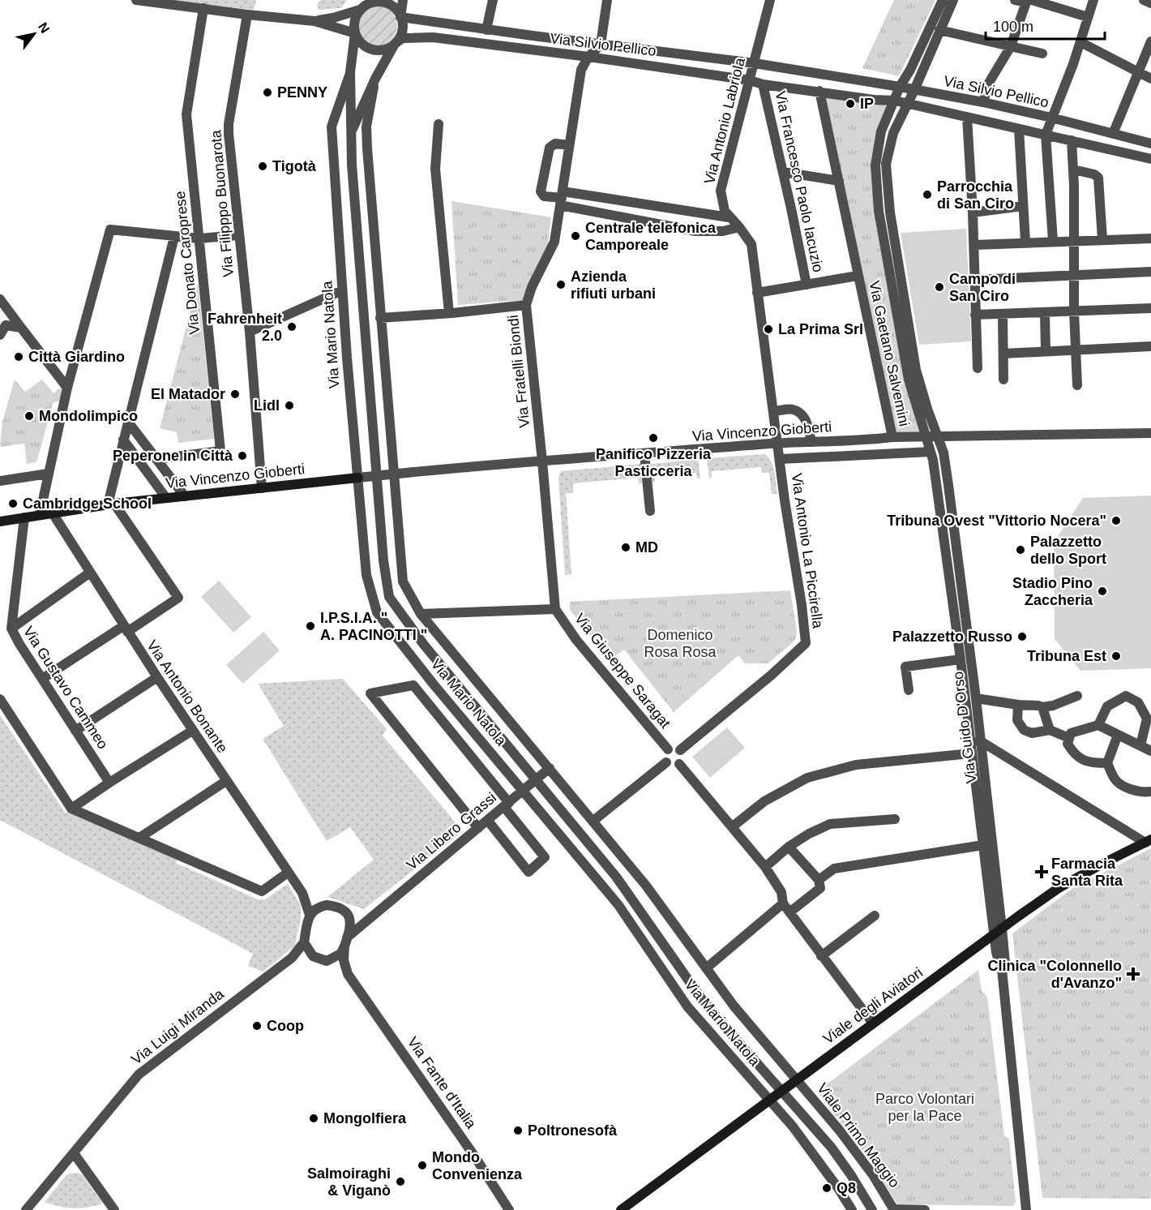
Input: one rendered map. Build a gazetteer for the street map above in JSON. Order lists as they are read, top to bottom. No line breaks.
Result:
{"streets":{"main road":["Via Vincenzo Gioberti","Viale degli Aviatori"],"street":["Via Silvio Pellico","Via Antonio Labriola","Via Francesco Paolo Iacuzio","Via Filipppo Buonarota","Via Donato Caroprese","Via Mario Natola","Via Gaetano Salvemini","Via Fratelli Biondi","Via Antonio La Piccirella","Via Giuseppe Saragat","Via Gustavo Cammeo","Via Antonio Bonante","Via Guido D'Orso","Via Libero Grassi","Via Luigi Miranda","Via Fante d'Italia","Viale Primo Maggio"]},"crossings":[["Via Silvio Pellico","Via Antonio Labriola"],["Via Silvio Pellico","Via Francesco Paolo Iacuzio"],["Via Silvio Pellico","Via Mario Natola"],["Via Silvio Pellico","Via Gaetano Salvemini"],["Via Silvio Pellico","Via Fratelli Biondi"],["Via Antonio Labriola","Via Gaetano Salvemini"],["Via Antonio Labriola","Via Vincenzo Gioberti"],["Via Antonio Labriola","Via Antonio La Piccirella"],["Via Francesco Paolo Iacuzio","Via Gaetano Salvemini"],["Via Filipppo Buonarota","Via Vincenzo Gioberti"],["Via Mario Natola","Via Vincenzo Gioberti"],["Via Mario Natola","Via Giuseppe Saragat"],["Via Mario Natola","Via Libero Grassi"],["Via Mario Natola","Viale degli Aviatori"],["Via Mario Natola","Viale Primo Maggio"],["Via Gaetano Salvemini","Via Vincenzo Gioberti"],["Via Gaetano Salvemini","Via Guido D'Orso"],["Via Fratelli Biondi","Via Vincenzo Gioberti"],["Via Fratelli Biondi","Via Giuseppe Saragat"],["Via Vincenzo Gioberti","Via Antonio La Piccirella"],["Via Vincenzo Gioberti","Via Giuseppe Saragat"],["Via Vincenzo Gioberti","Via Gustavo Cammeo"],["Via Vincenzo Gioberti","Via Antonio Bonante"],["Via Vincenzo Gioberti","Via Guido D'Orso"],["Via Antonio La Piccirella","Via Giuseppe Saragat"],["Via Antonio Bonante","Via Libero Grassi"],["Via Antonio Bonante","Via Luigi Miranda"],["Via Antonio Bonante","Via Fante d'Italia"],["Via Guido D'Orso","Viale degli Aviatori"],["Via Libero Grassi","Via Luigi Miranda"],["Via Libero Grassi","Via Fante d'Italia"],["Viale degli Aviatori","Viale Primo Maggio"],["Via Luigi Miranda","Via Fante d'Italia"]],"parks":["Domenico Rosa Rosa","Parco Volontari per la Pace"],"places":{"other":["PENNY","IP","Tigotà","Parrocchia di San Ciro","Centrale telefonica Camporeale","Azienda rifiuti urbani","Campo di San Ciro","Fahrenheit 2.0","La Prima Srl","Città Giardino","El Matador","Lidl","Mondolimpico","Panifico Pizzeria Pasticceria","Peperone in Città","Cambridge School","Tribuna Ovest \"Vittorio Nocera\"","MD","Palazzetto dello Sport","Stadio Pino Zaccheria","I.P.S.I.A. \" A. PACINOTTI \"","Palazzetto Russo","Tribuna Est","Coop","Mongolfiera","Poltronesofà","Mondo Convenienza","Salmoiraghi & Viganò","Q8"],"health":["Farmacia Santa Rita","Clinica \"Colonnello d'Avanzo\""]},"scale_bar":"100 m","north":"top right"}
